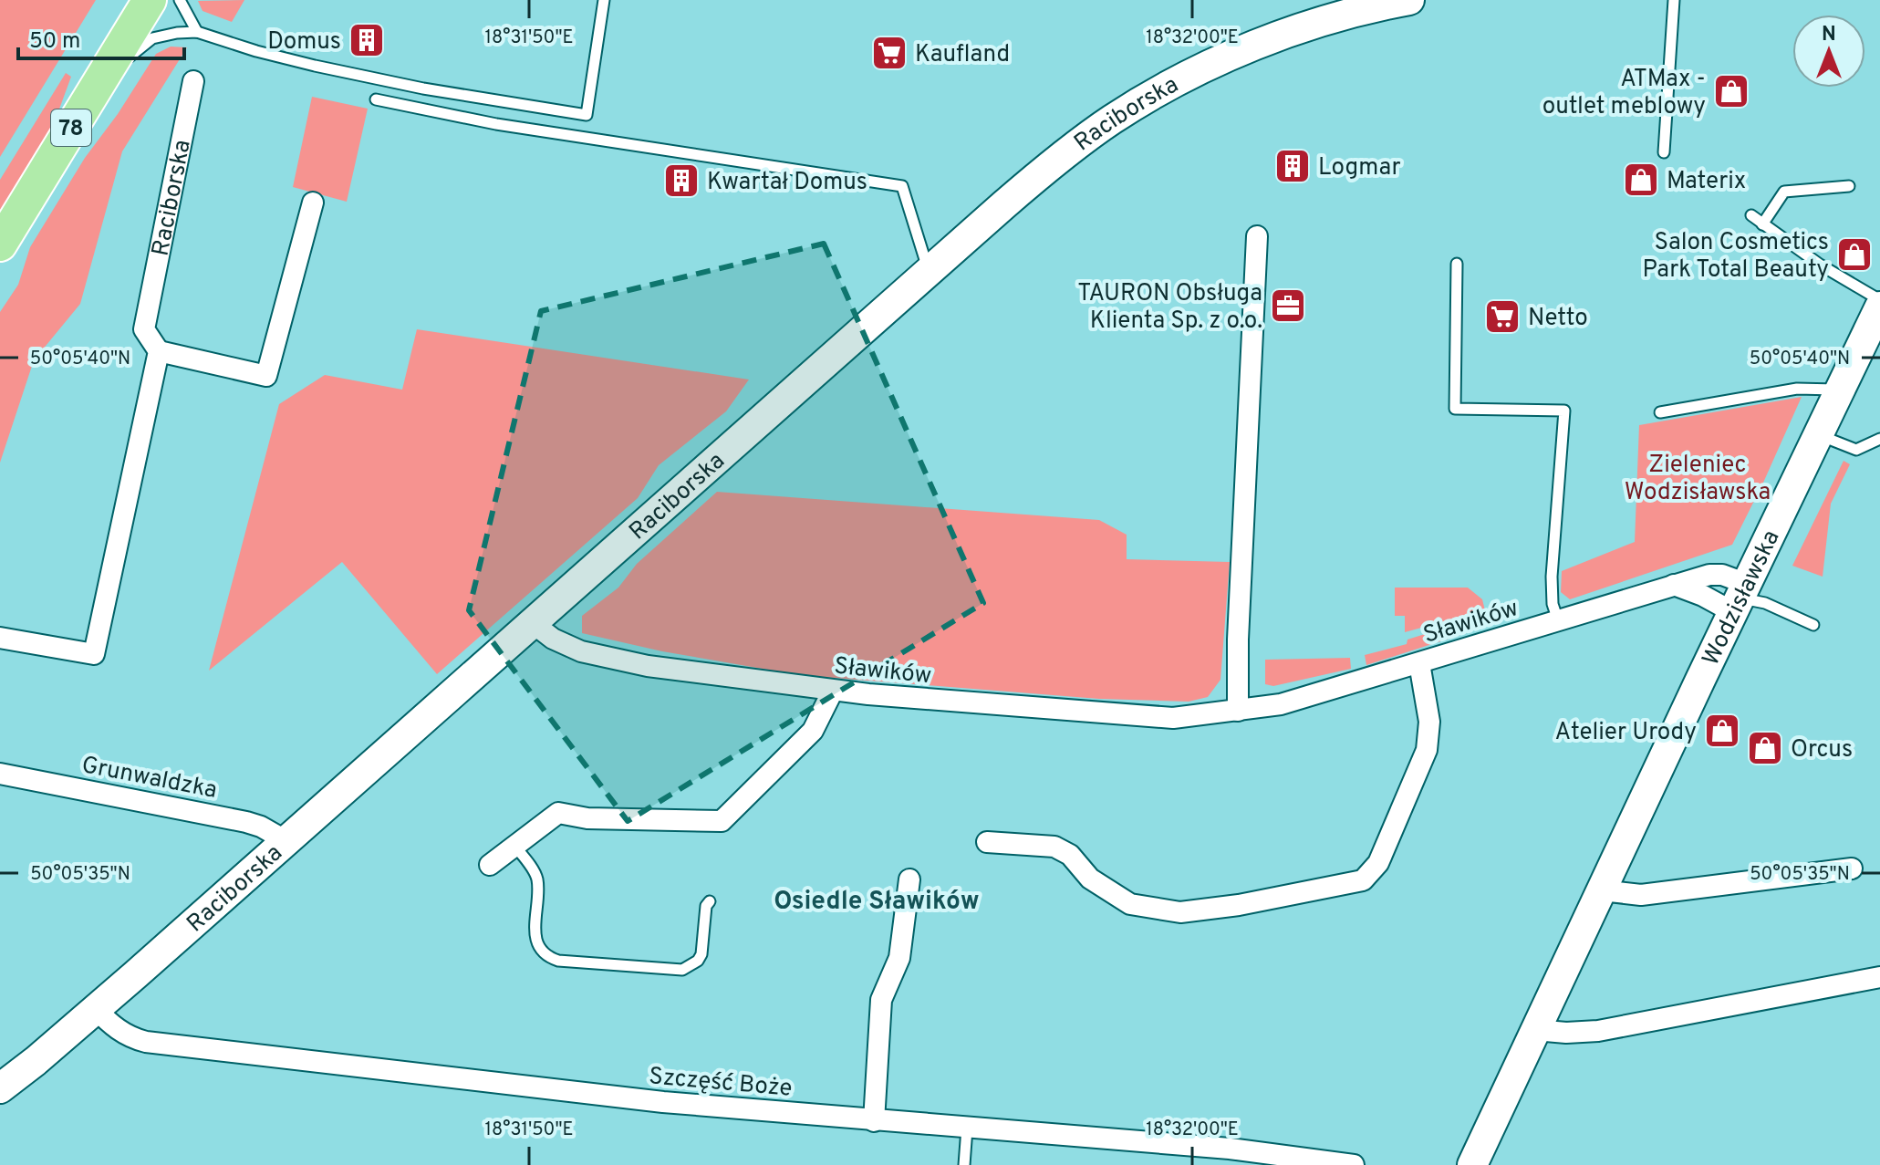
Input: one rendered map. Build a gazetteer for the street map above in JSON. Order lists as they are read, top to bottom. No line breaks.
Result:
{"streets":{"main road":["78"],"street":["Raciborska","Wodzisławska","Sławików","Grunwaldzka","Szczęść Boże"]},"crossings":[["Raciborska","Sławików"],["Raciborska","Grunwaldzka"],["Raciborska","Szczęść Boże"],["Wodzisławska","Sławików"]],"districts":["Osiedle Sławików"],"parks":["Zieleniec Wodzisławska"],"places":{"building":["Domus","Logmar","Kwartał Domus"],"supermarket":["Kaufland","Netto"],"shop":["ATMax - outlet meblowy","Materix","Salon Cosmetics Park Total Beauty","Atelier Urody","Orcus"],"office":["TAURON Obsługa Klienta Sp. z o.o."]},"scale_bar":"50 m","north":"top","coordinates":["18°31'50\"E","18°32'00\"E","50°05'40\"N","50°05'35\"N"]}
